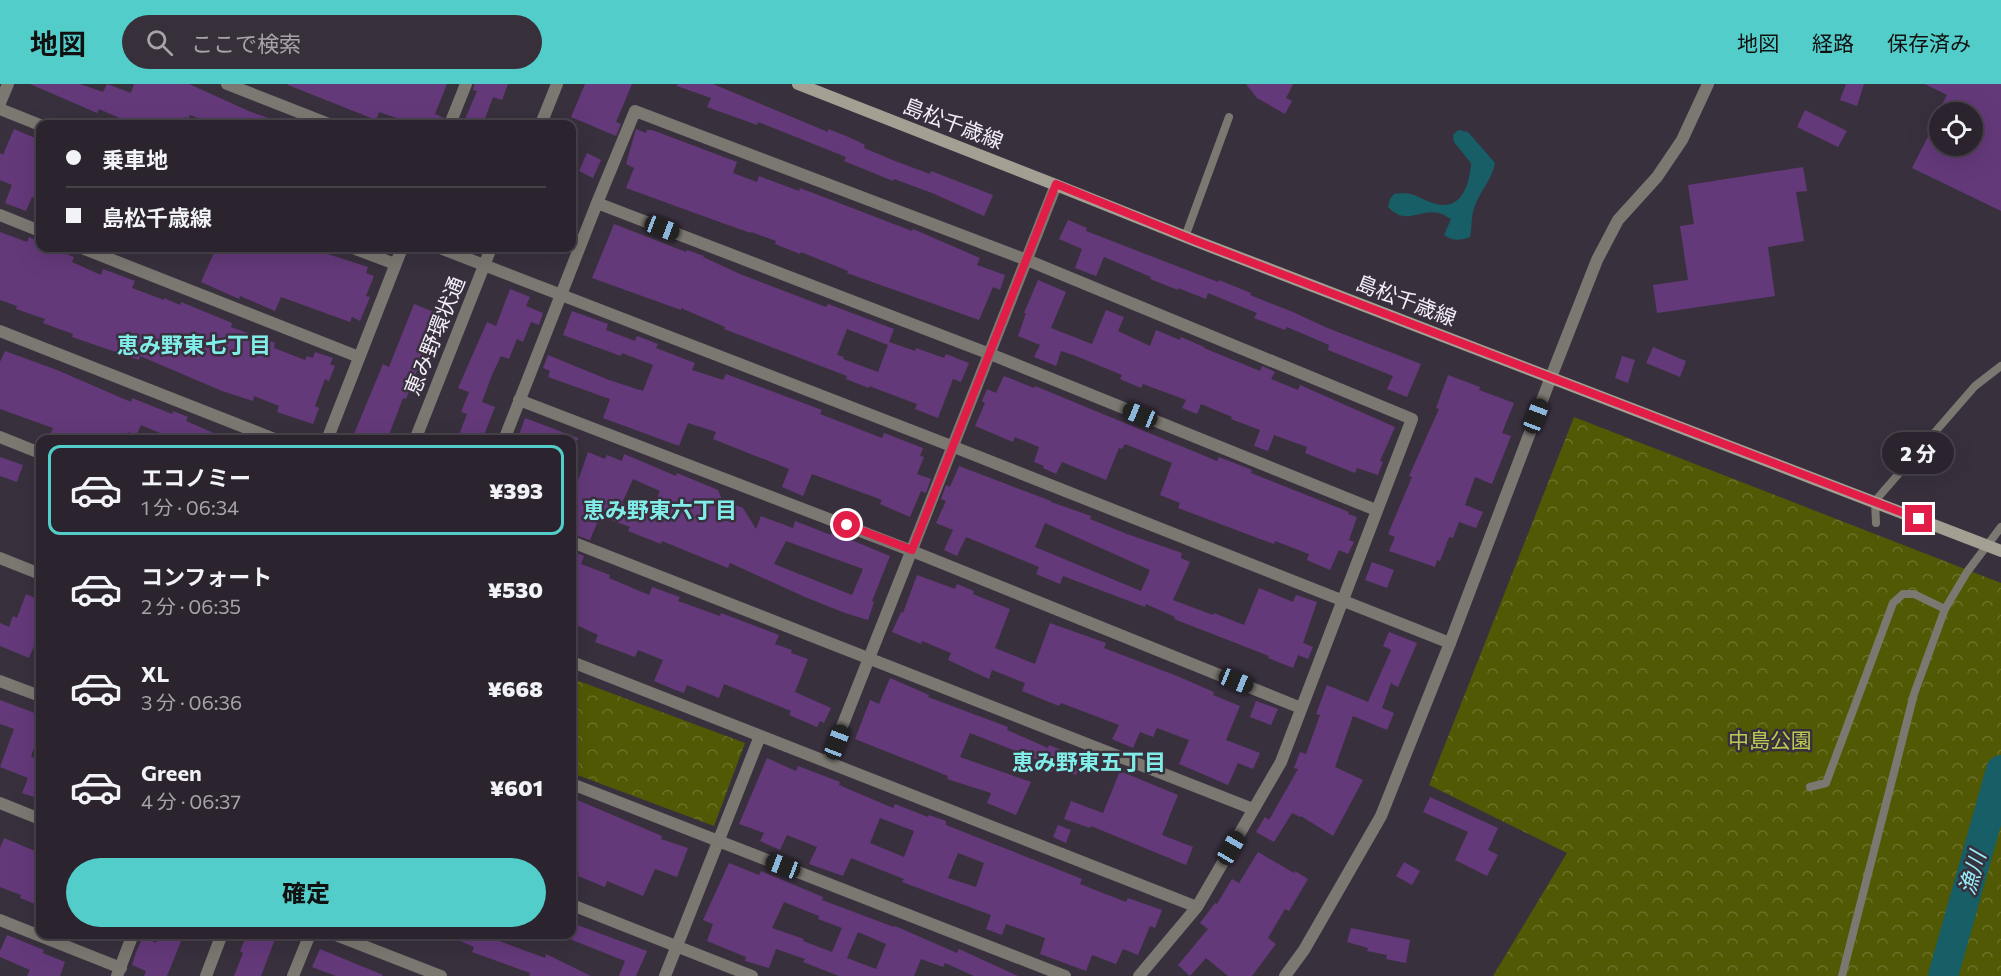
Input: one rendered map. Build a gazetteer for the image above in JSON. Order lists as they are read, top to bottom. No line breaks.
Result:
{"streets":{"main road":["島松千歳線"],"street":["恵み野環状通"]},"districts":["恵み野東七丁目","恵み野東六丁目","恵み野東五丁目"],"water":["漁川"],"parks":["中島公園"],"page":{"header":"地図","search":"ここで検索","nav":["地図","経路","保存済み"],"banner":["乗車地","島松千歳線"],"bubble":"2 分","list":[{"name":"エコノミー","note":"1 分 · 06:34","value":"¥393"},{"name":"コンフォート","note":"2 分 · 06:35","value":"¥530"},{"name":"XL","note":"3 分 · 06:36","value":"¥668"},{"name":"Green","note":"4 分 · 06:37","value":"¥601"}],"buttons":"確定"}}
